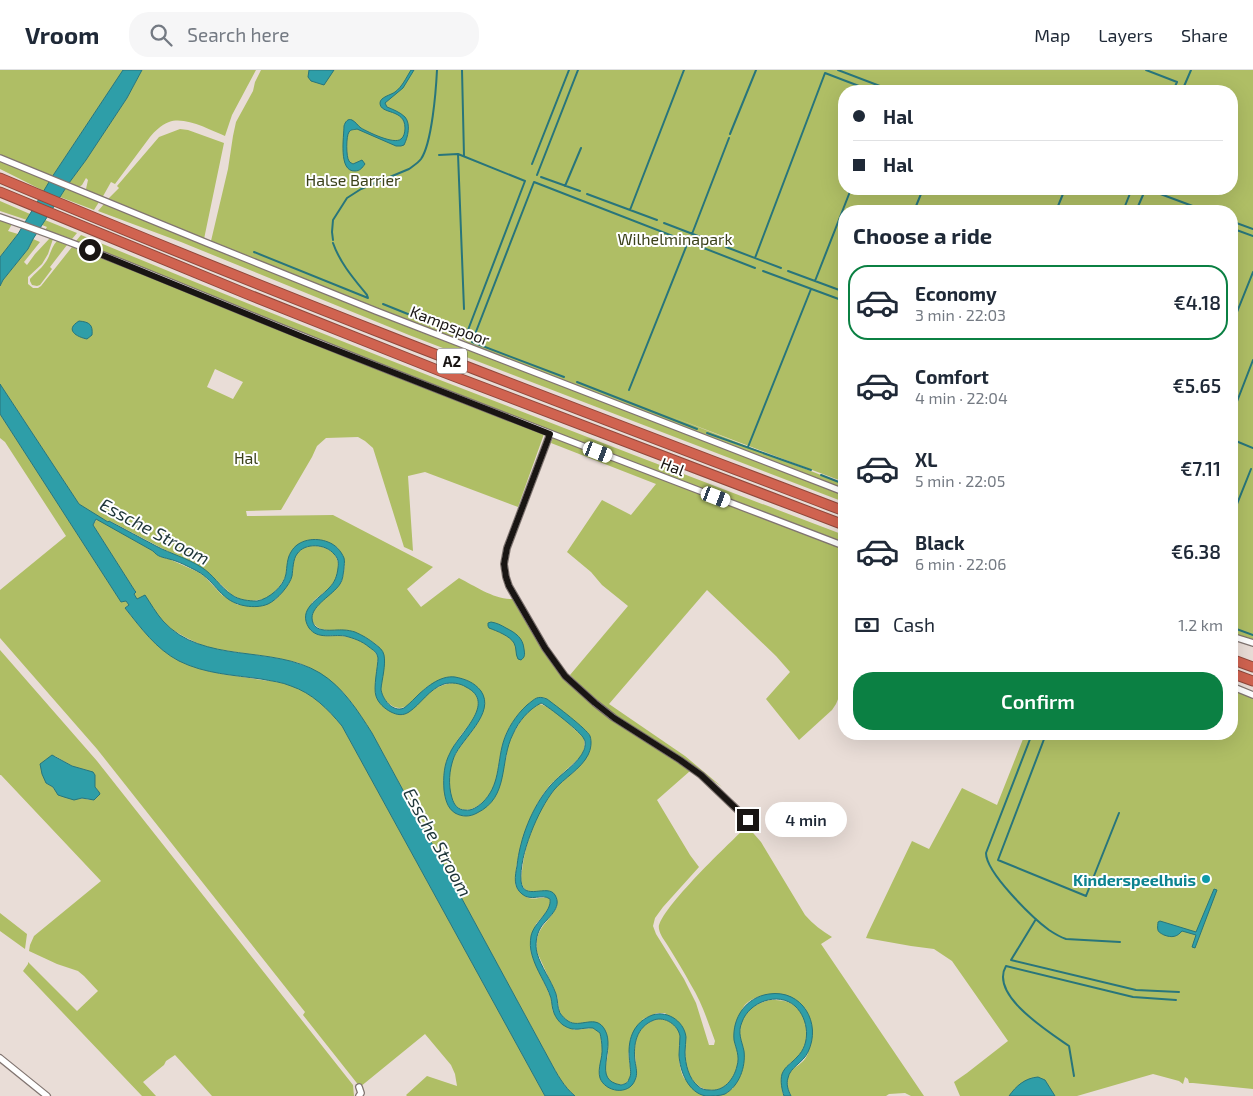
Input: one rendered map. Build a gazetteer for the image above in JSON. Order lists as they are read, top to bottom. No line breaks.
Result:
{"streets":{"highway":["A2"],"street":["Kampspoor","Hal"]},"water":["Essche Stroom"],"parks":["Halse Barrier","Wilhelminapark","Hal"],"places":["Kinderspeelhuis"],"page":{"header":"Vroom","search":"Search here","nav":["Map","Layers","Share"],"banner":["Hal","Hal"],"heading":"Choose a ride","list":[{"name":"Economy","note":"3 min · 22:03","value":"€4.18"},{"name":"Comfort","note":"4 min · 22:04","value":"€5.65"},{"name":"XL","note":"5 min · 22:05","value":"€7.11"},{"name":"Black","note":"6 min · 22:06","value":"€6.38"}],"pay":["Cash","1.2 km"],"buttons":"Confirm","bubble":"4 min"}}
